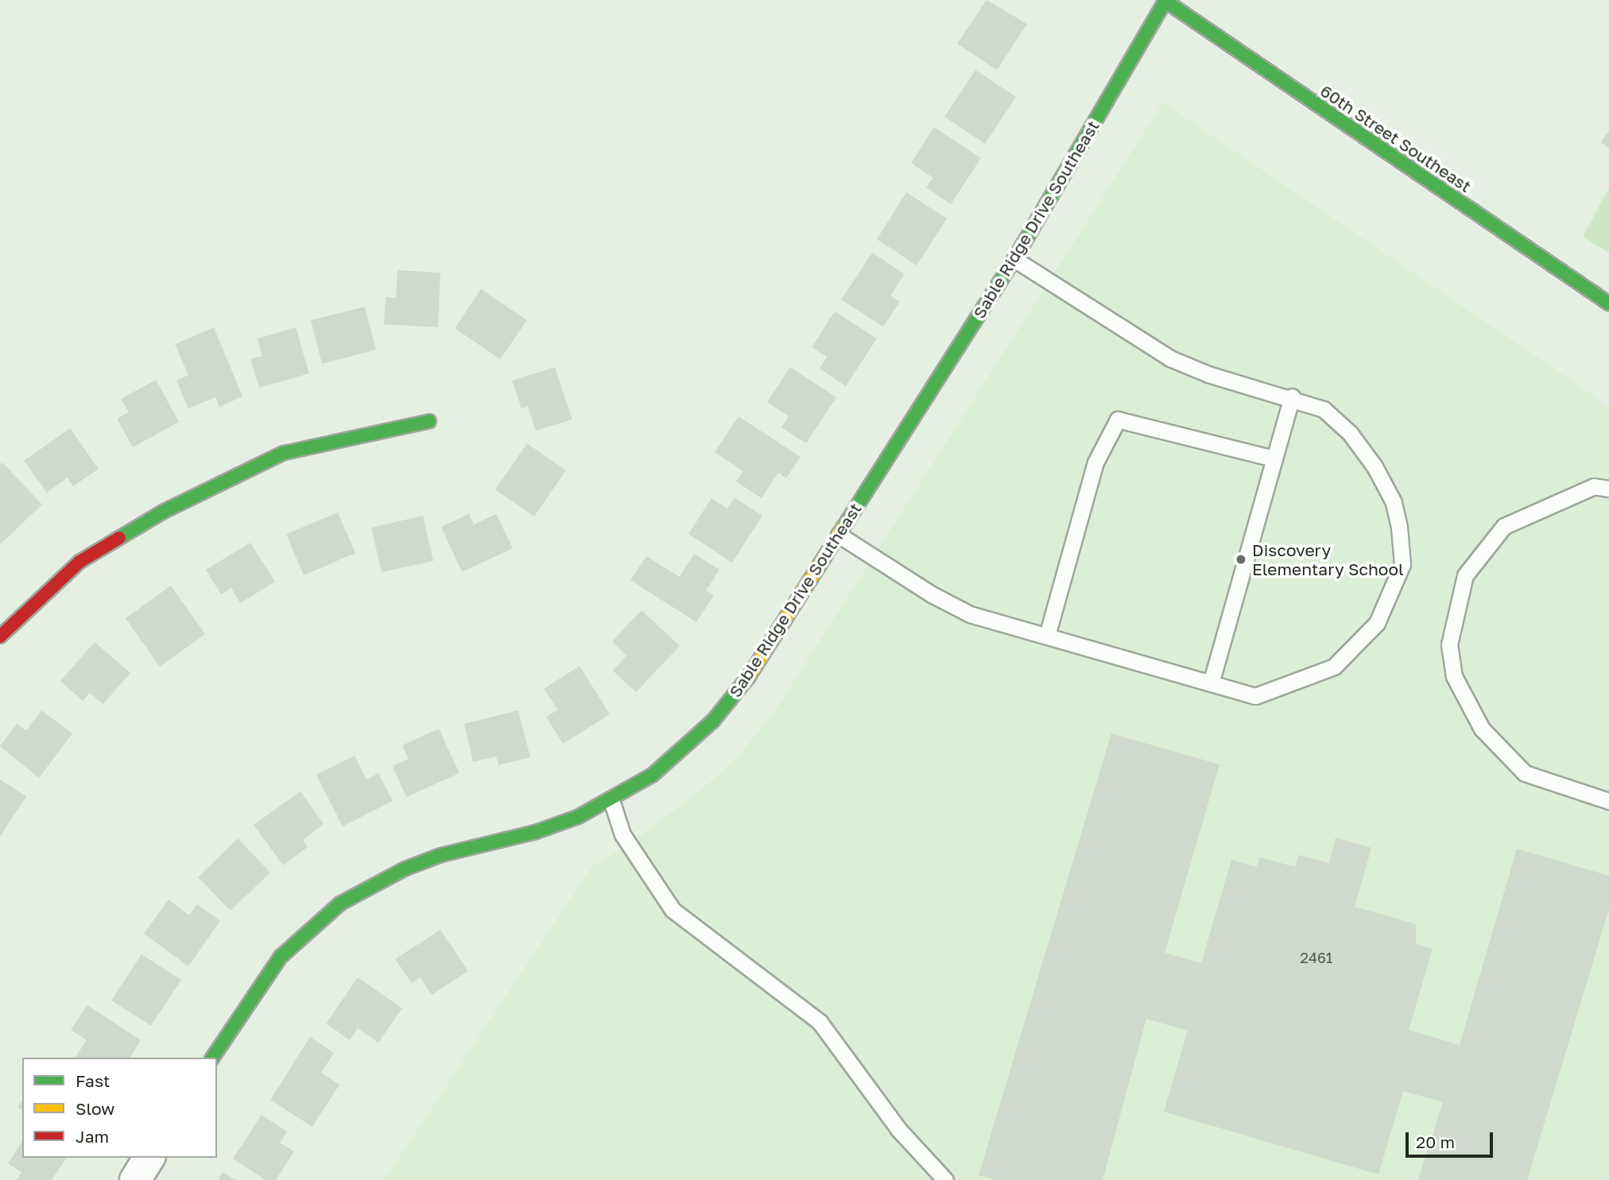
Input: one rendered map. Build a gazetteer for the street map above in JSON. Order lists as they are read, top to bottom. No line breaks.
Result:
{"streets":{"street":["60th Street Southeast","Sable Ridge Drive Southeast"]},"crossings":[["60th Street Southeast","Sable Ridge Drive Southeast"]],"places":["Discovery Elementary School"],"house_numbers":["2461"],"legend":["Fast","Slow","Jam"],"scale_bar":"20 m"}
